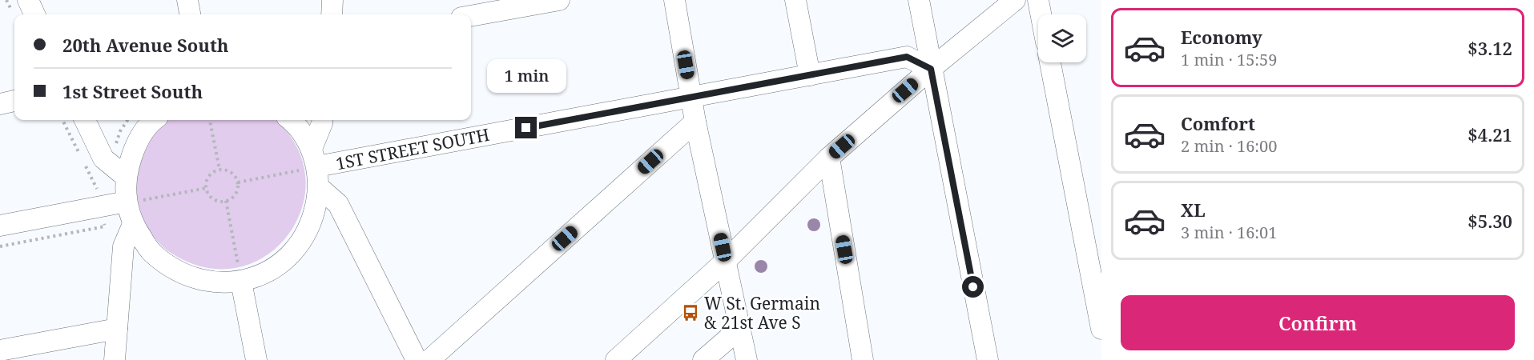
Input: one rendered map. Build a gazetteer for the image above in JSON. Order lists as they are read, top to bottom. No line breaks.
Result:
{"streets":{"street":["1ST STREET SOUTH"]},"places":{"bus stop":["W St. Germain & 21st Ave S"]},"page":{"list":[{"name":"Economy","note":"1 min · 15:59","value":"$3.12"},{"name":"Comfort","note":"2 min · 16:00","value":"$4.21"},{"name":"XL","note":"3 min · 16:01","value":"$5.30"}],"banner":["20th Avenue South","1st Street South"],"bubble":"1 min","buttons":"Confirm"}}
